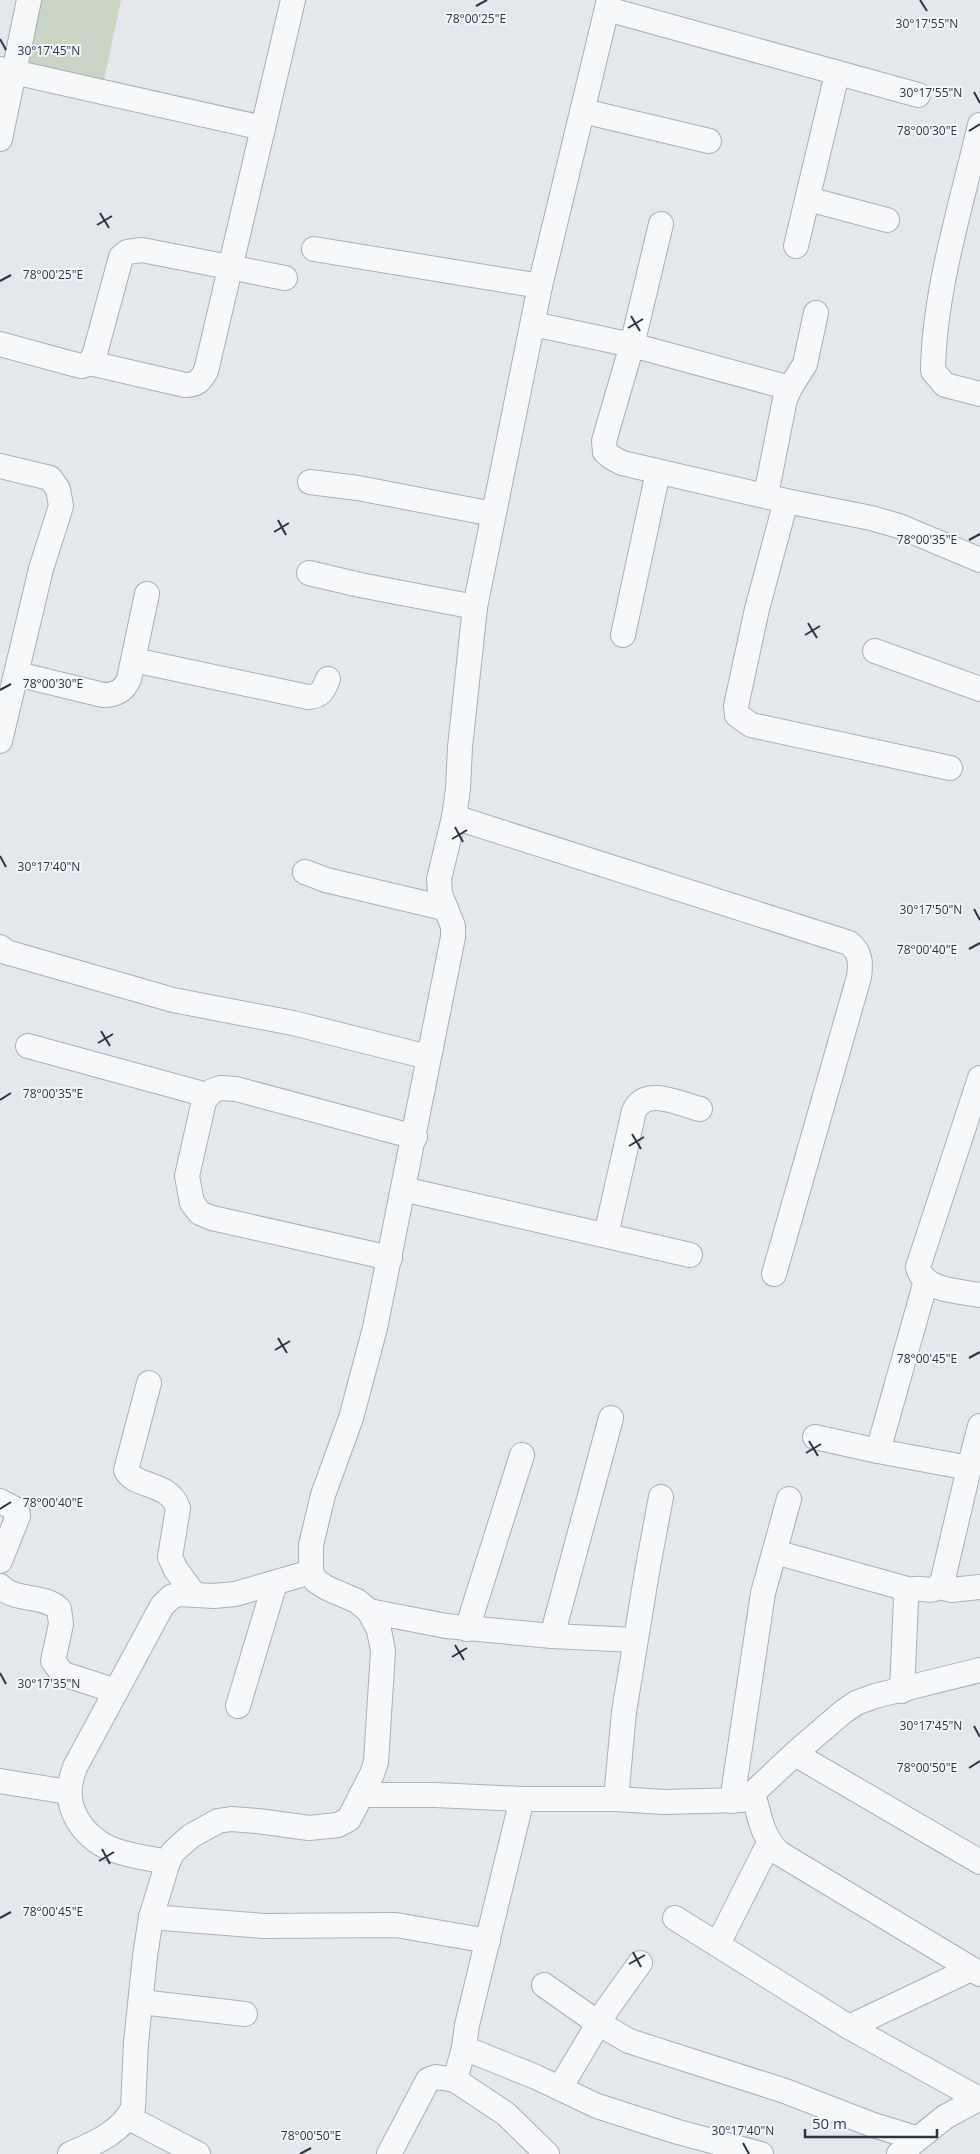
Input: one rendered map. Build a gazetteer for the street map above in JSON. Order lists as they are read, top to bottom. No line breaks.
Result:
{"scale_bar":"50 m","coordinates":["78°00'25\"E","30°17'55\"N","30°17'45\"N","78°00'30\"E","78°00'35\"E","30°17'40\"N","30°17'50\"N","78°00'40\"E","78°00'45\"E","30°17'35\"N","78°00'50\"E"]}
